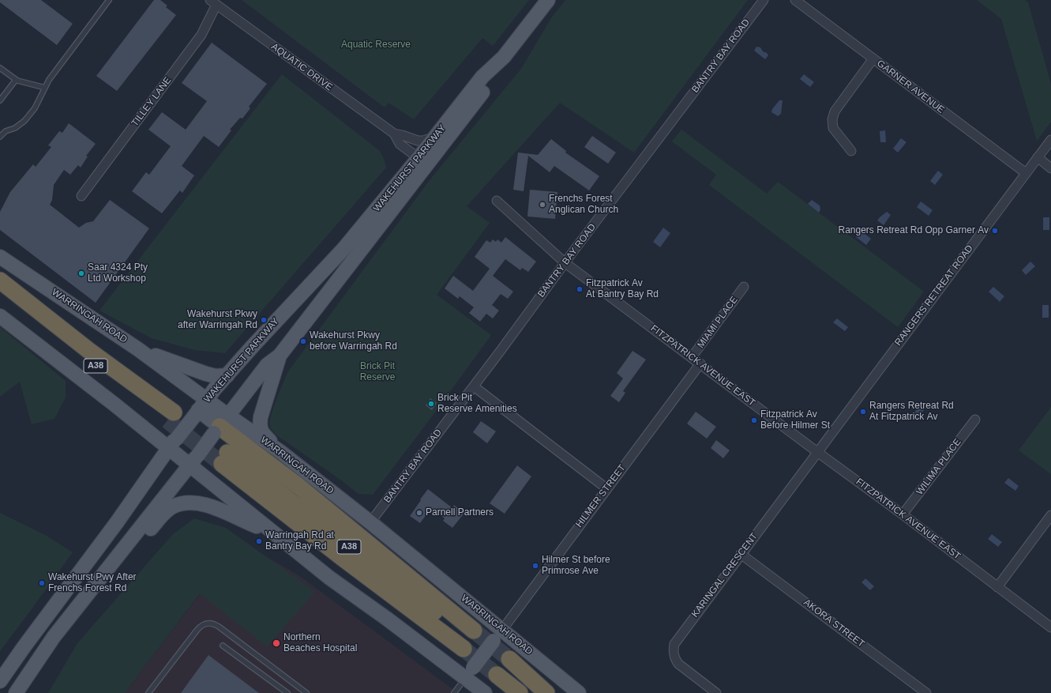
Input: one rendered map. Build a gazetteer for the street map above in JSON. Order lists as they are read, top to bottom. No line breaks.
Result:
{"streets":{"highway":["A38"],"main road":["WAKEHURST PARKWAY","WARRINGAH ROAD"],"street":["BANTRY BAY ROAD","AQUATIC DRIVE","GARNER AVENUE","TILLEY LANE","RANGERS RETREAT ROAD","MIAMI PLACE","FITZPATRICK AVENUE EAST","WILIMA PLACE","HILMER STREET","KARINGAL CRESCENT","AKORA STREET"]},"crossings":[["BANTRY BAY ROAD","WARRINGAH ROAD"],["BANTRY BAY ROAD","FITZPATRICK AVENUE EAST"],["AQUATIC DRIVE","TILLEY LANE"],["AQUATIC DRIVE","WAKEHURST PARKWAY"],["GARNER AVENUE","RANGERS RETREAT ROAD"],["WAKEHURST PARKWAY","WARRINGAH ROAD"],["WAKEHURST PARKWAY","A38"],["RANGERS RETREAT ROAD","FITZPATRICK AVENUE EAST"],["RANGERS RETREAT ROAD","KARINGAL CRESCENT"],["WARRINGAH ROAD","A38"],["WARRINGAH ROAD","HILMER STREET"],["MIAMI PLACE","FITZPATRICK AVENUE EAST"],["FITZPATRICK AVENUE EAST","WILIMA PLACE"],["FITZPATRICK AVENUE EAST","HILMER STREET"],["FITZPATRICK AVENUE EAST","KARINGAL CRESCENT"],["KARINGAL CRESCENT","AKORA STREET"]],"parks":["Aquatic Reserve","Brick Pit Reserve"],"places":["Frenchs Forest Anglican Church","Rangers Retreat Rd Opp Garner Av","Saar 4324 Pty Ltd Workshop","Fitzpatrick Av At Bantry Bay Rd","Wakehurst Pkwy after Warringah Rd","Wakehurst Pkwy before Warringah Rd","Brick Pit Reserve Amenities","Rangers Retreat Rd At Fitzpatrick Av","Fitzpatrick Av Before Hilmer St","Parnell Partners","Warringah Rd at Bantry Bay Rd","Hilmer St before Primrose Ave","Wakehurst Pwy After Frenchs Forest Rd","Northern Beaches Hospital"]}
